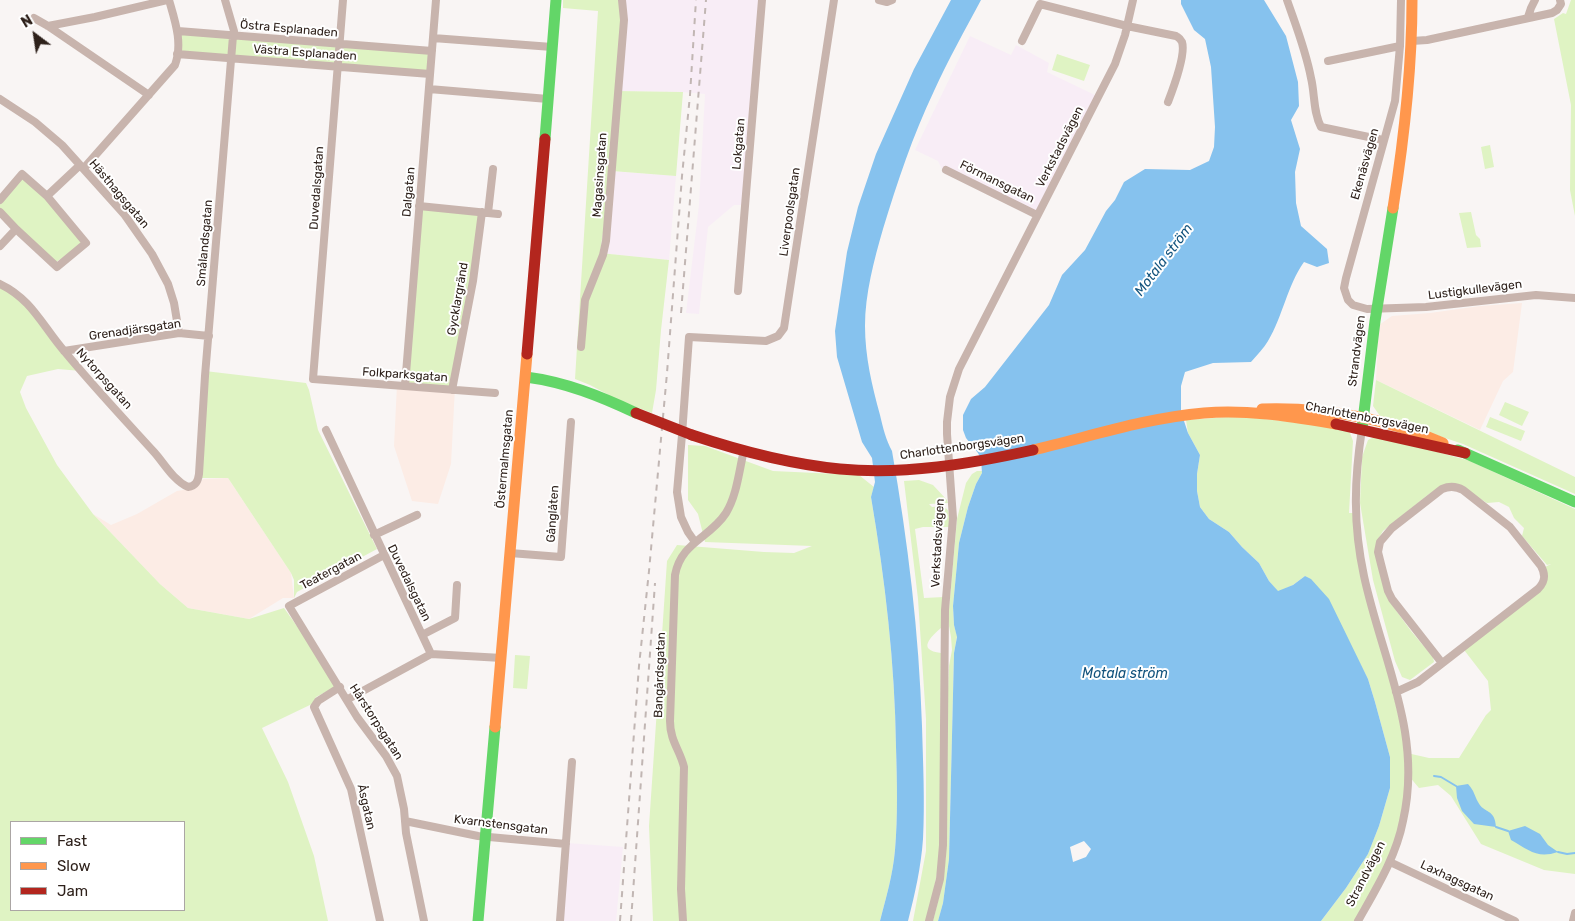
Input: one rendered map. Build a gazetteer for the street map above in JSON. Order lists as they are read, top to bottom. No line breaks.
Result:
{"streets":{"main road":["Strandvägen","Charlottenborgsvägen","Östermalmsgatan"],"street":["Östra Esplanaden","Västra Esplanaden","Lokgatan","Verkstadsvägen","Ekenäsvägen","Magasinsgatan","Förmansgatan","Duvedalsgatan","Dalgatan","Hästhagsgatan","Liverpoolsgatan","Smålandsgatan","Lustigkullevägen","Gycklargränd","Grenadjärsgatan","Folkparksgatan","Nytorpsgatan","Gånglåten","Teatergatan","Bangårdsgatan","Hårstorpsgatan","Åsgatan","Kvarnstensgatan","Laxhagsgatan"]},"crossings":[["Östra Esplanaden","Duvedalsgatan"],["Östra Esplanaden","Dalgatan"],["Östra Esplanaden","Smålandsgatan"],["Västra Esplanaden","Duvedalsgatan"],["Västra Esplanaden","Dalgatan"],["Västra Esplanaden","Smålandsgatan"],["Verkstadsvägen","Förmansgatan"],["Verkstadsvägen","Charlottenborgsvägen"],["Ekenäsvägen","Lustigkullevägen"],["Ekenäsvägen","Strandvägen"],["Duvedalsgatan","Folkparksgatan"],["Duvedalsgatan","Teatergatan"],["Dalgatan","Folkparksgatan"],["Hästhagsgatan","Grenadjärsgatan"],["Liverpoolsgatan","Bangårdsgatan"],["Smålandsgatan","Grenadjärsgatan"],["Smålandsgatan","Nytorpsgatan"],["Lustigkullevägen","Strandvägen"],["Gycklargränd","Folkparksgatan"],["Grenadjärsgatan","Nytorpsgatan"],["Strandvägen","Charlottenborgsvägen"],["Strandvägen","Laxhagsgatan"],["Charlottenborgsvägen","Östermalmsgatan"],["Charlottenborgsvägen","Bangårdsgatan"],["Östermalmsgatan","Gånglåten"],["Östermalmsgatan","Kvarnstensgatan"],["Teatergatan","Hårstorpsgatan"],["Hårstorpsgatan","Åsgatan"],["Hårstorpsgatan","Kvarnstensgatan"]],"water":["Motala ström"],"legend":["Fast","Slow","Jam"],"north":"top left"}
